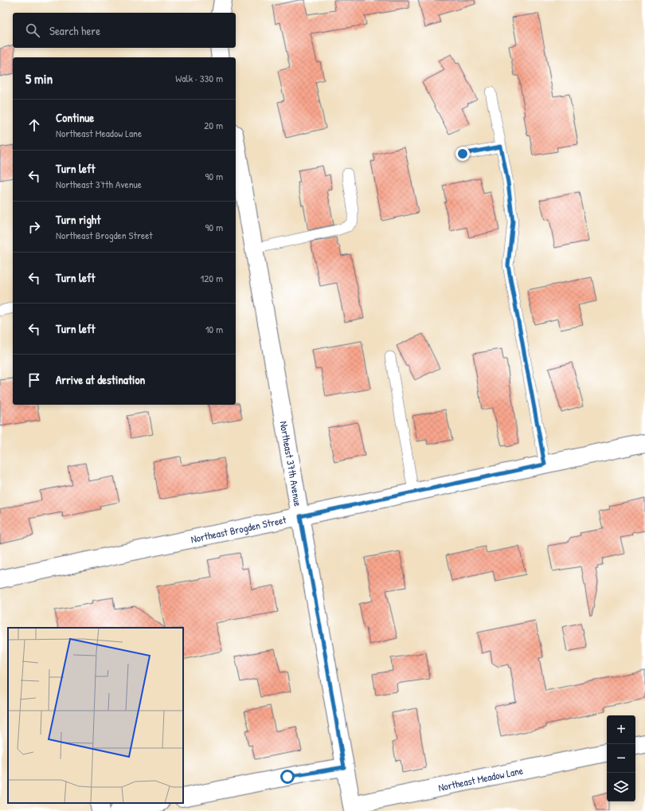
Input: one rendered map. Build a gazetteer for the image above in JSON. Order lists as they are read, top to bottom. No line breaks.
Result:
{"streets":{"street":["Northeast 37th Avenue","Northeast Brogden Street","Northeast Meadow Lane"]},"crossings":[["Northeast 37th Avenue","Northeast Brogden Street"],["Northeast 37th Avenue","Northeast Meadow Lane"]],"page":{"search":"Search here","heading":["5 min","Walk · 330 m"],"list":[["Continue","Northeast Meadow Lane","20 m"],["Turn left","Northeast 37th Avenue","90 m"],["Turn right","Northeast Brogden Street","90 m"],["Turn left","120 m"],["Turn left","10 m"],"Arrive at destination"],"map_buttons":["+","−"]}}
